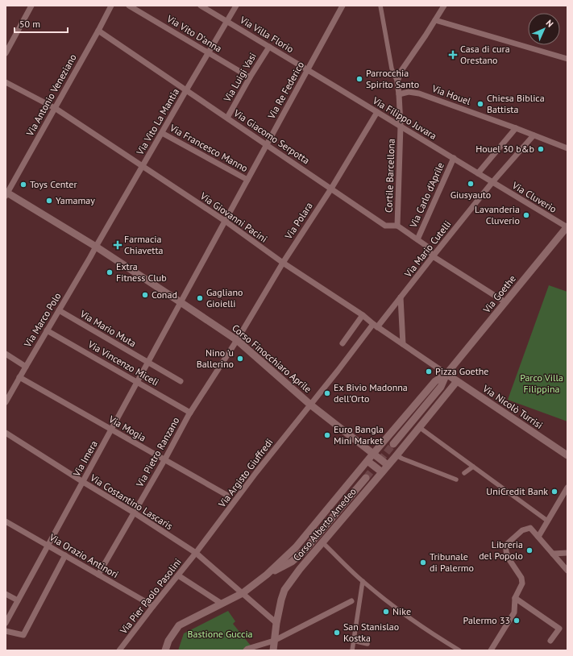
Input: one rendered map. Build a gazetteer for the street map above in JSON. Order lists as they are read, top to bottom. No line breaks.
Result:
{"streets":{"street":["Via Vito D'anna","Via Villa Florio","Via Luigi Vasi","Via Re Federico","Via Antonio Veneziano","Via Houel","Via Filippo Juvara","Via Vito La Mantia","Via Giacomo Serpotta","Via Francesco Manno","Cortile Barcellona","Via Carlo d'Aprile","Via Cluverio","Via Giovanni Pacini","Via Polara","Via Mario Cutelli","Via Goethe","Via Marco Polo","Via Mario Muta","Corso Finocchiaro Aprile","Via Vincenzo Miceli","Via Nicolò Turrisi","Via Mogia","Via Pietro Ranzano","Via Imera","Via Argisto Giuffredi","Via Costantino Lascaris","Corso Alberto Amedeo","Via Orazio Antinori","Via Pier Paolo Pasolini"]},"crossings":[["Via Vito D'anna","Via Luigi Vasi"],["Via Vito D'anna","Via Vito La Mantia"],["Via Villa Florio","Via Luigi Vasi"],["Via Villa Florio","Via Re Federico"],["Via Villa Florio","Via Filippo Juvara"],["Via Villa Florio","Via Vito La Mantia"],["Via Luigi Vasi","Via Giacomo Serpotta"],["Via Re Federico","Via Filippo Juvara"],["Via Re Federico","Via Giacomo Serpotta"],["Via Re Federico","Via Francesco Manno"],["Via Re Federico","Via Giovanni Pacini"],["Via Re Federico","Corso Finocchiaro Aprile"],["Via Re Federico","Via Imera"],["Via Antonio Veneziano","Via Giacomo Serpotta"],["Via Antonio Veneziano","Via Giovanni Pacini"],["Via Antonio Veneziano","Corso Finocchiaro Aprile"],["Via Houel","Cortile Barcellona"],["Via Houel","Via Mario Cutelli"],["Via Filippo Juvara","Cortile Barcellona"],["Via Filippo Juvara","Via Carlo d'Aprile"],["Via Filippo Juvara","Via Cluverio"],["Via Filippo Juvara","Via Polara"],["Via Filippo Juvara","Via Mario Cutelli"],["Via Vito La Mantia","Via Giacomo Serpotta"],["Via Vito La Mantia","Via Francesco Manno"],["Via Vito La Mantia","Via Giovanni Pacini"],["Via Vito La Mantia","Via Marco Polo"],["Via Vito La Mantia","Corso Finocchiaro Aprile"],["Via Giacomo Serpotta","Cortile Barcellona"],["Via Giacomo Serpotta","Via Carlo d'Aprile"],["Via Giacomo Serpotta","Via Polara"],["Via Giacomo Serpotta","Via Mario Cutelli"],["Via Cluverio","Via Mario Cutelli"],["Via Cluverio","Via Goethe"],["Via Giovanni Pacini","Via Polara"],["Via Giovanni Pacini","Via Mario Cutelli"],["Via Giovanni Pacini","Via Goethe"],["Via Giovanni Pacini","Via Nicolò Turrisi"],["Via Giovanni Pacini","Via Argisto Giuffredi"],["Via Giovanni Pacini","Corso Alberto Amedeo"],["Via Polara","Corso Finocchiaro Aprile"],["Via Polara","Via Pietro Ranzano"],["Via Mario Cutelli","Via Argisto Giuffredi"],["Via Goethe","Via Nicolò Turrisi"],["Via Goethe","Corso Alberto Amedeo"],["Via Marco Polo","Via Mario Muta"],["Via Marco Polo","Corso Finocchiaro Aprile"],["Via Marco Polo","Via Vincenzo Miceli"],["Via Marco Polo","Via Mogia"],["Via Mario Muta","Via Imera"],["Corso Finocchiaro Aprile","Via Pietro Ranzano"],["Corso Finocchiaro Aprile","Via Imera"],["Corso Finocchiaro Aprile","Via Argisto Giuffredi"],["Corso Finocchiaro Aprile","Corso Alberto Amedeo"],["Via Vincenzo Miceli","Via Pietro Ranzano"],["Via Vincenzo Miceli","Via Imera"],["Via Nicolò Turrisi","Corso Alberto Amedeo"],["Via Mogia","Via Pietro Ranzano"],["Via Mogia","Via Imera"],["Via Pietro Ranzano","Via Costantino Lascaris"],["Via Pietro Ranzano","Via Orazio Antinori"],["Via Imera","Via Costantino Lascaris"],["Via Imera","Via Orazio Antinori"],["Via Argisto Giuffredi","Via Costantino Lascaris"],["Via Argisto Giuffredi","Via Pier Paolo Pasolini"],["Via Costantino Lascaris","Corso Alberto Amedeo"],["Via Costantino Lascaris","Via Pier Paolo Pasolini"],["Via Orazio Antinori","Via Pier Paolo Pasolini"]],"parks":["Parco Villa Filippina","Bastione Guccia"],"places":{"health":["Casa di cura Orestano","Farmacia Chiavetta"],"other":["Parrocchia Spirito Santo","Chiesa Biblica Battista","Houel 30 b&b","Giusyauto","Toys Center","Yamamay","Lavanderia Cluverio","Extra Fitness Club","Conad","Gagliano Gioielli","Nino 'u Ballerino","Pizza Goethe","Ex Bivio Madonna dell’Orto","Euro Bangla Mini Market","UniCredit Bank","Libreria del Popolo","Tribunale di Palermo","Nike","Palermo 33","San Stanislao Kostka"]},"scale_bar":"50 m","north":"top right"}
